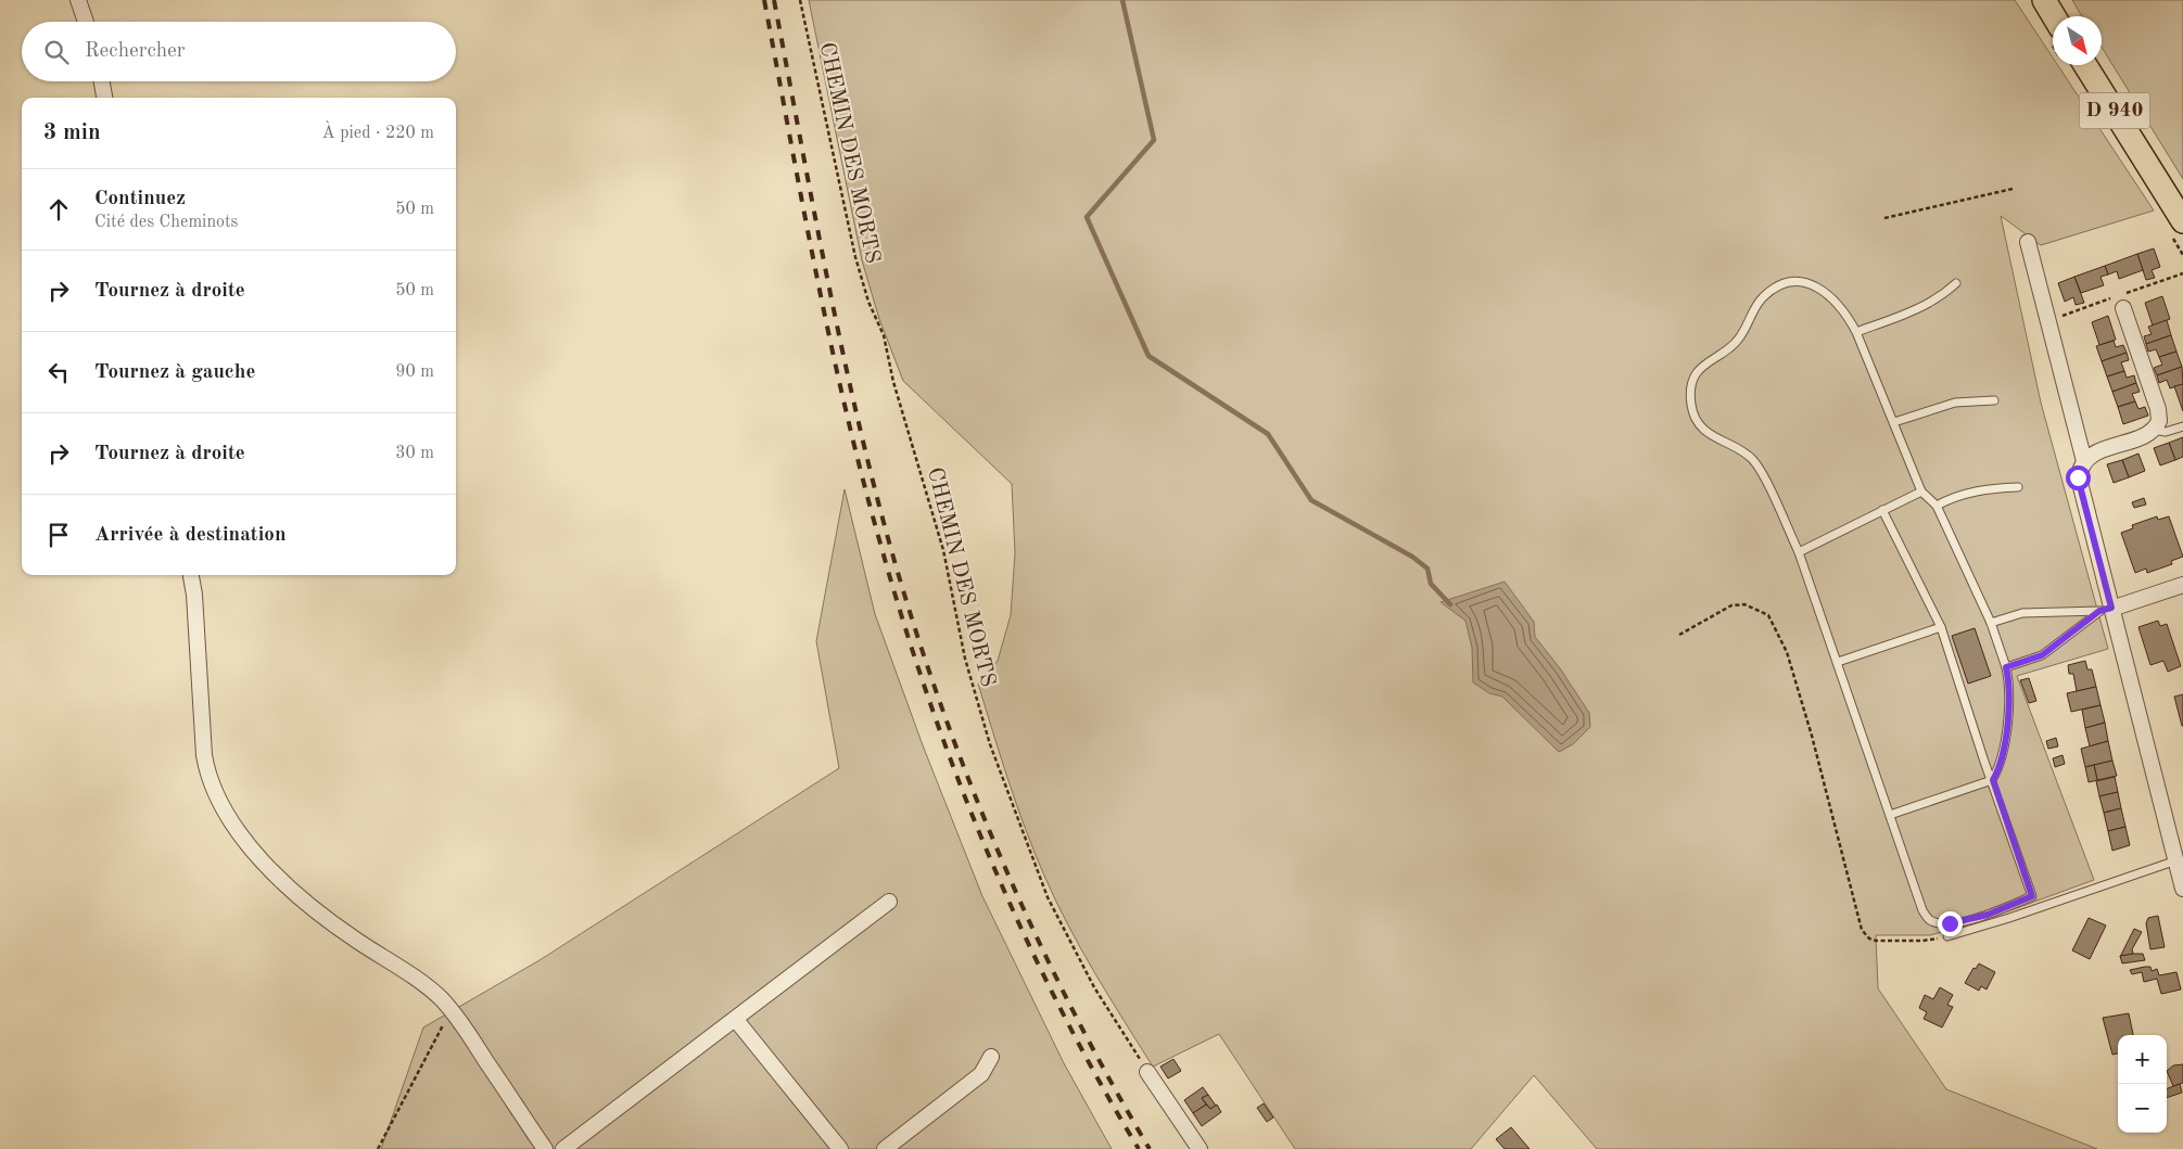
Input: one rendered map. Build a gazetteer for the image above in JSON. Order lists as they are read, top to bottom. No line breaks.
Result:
{"streets":{"main road":["D 940"],"path":["CHEMIN DES MORTS"]},"north":"bottom right","page":{"search":"Rechercher","heading":["3 min","À pied · 220 m"],"list":[["Continuez","Cité des Cheminots","50 m"],["Tournez à droite","50 m"],["Tournez à gauche","90 m"],["Tournez à droite","30 m"],"Arrivée à destination"],"map_buttons":["+","−"]}}
